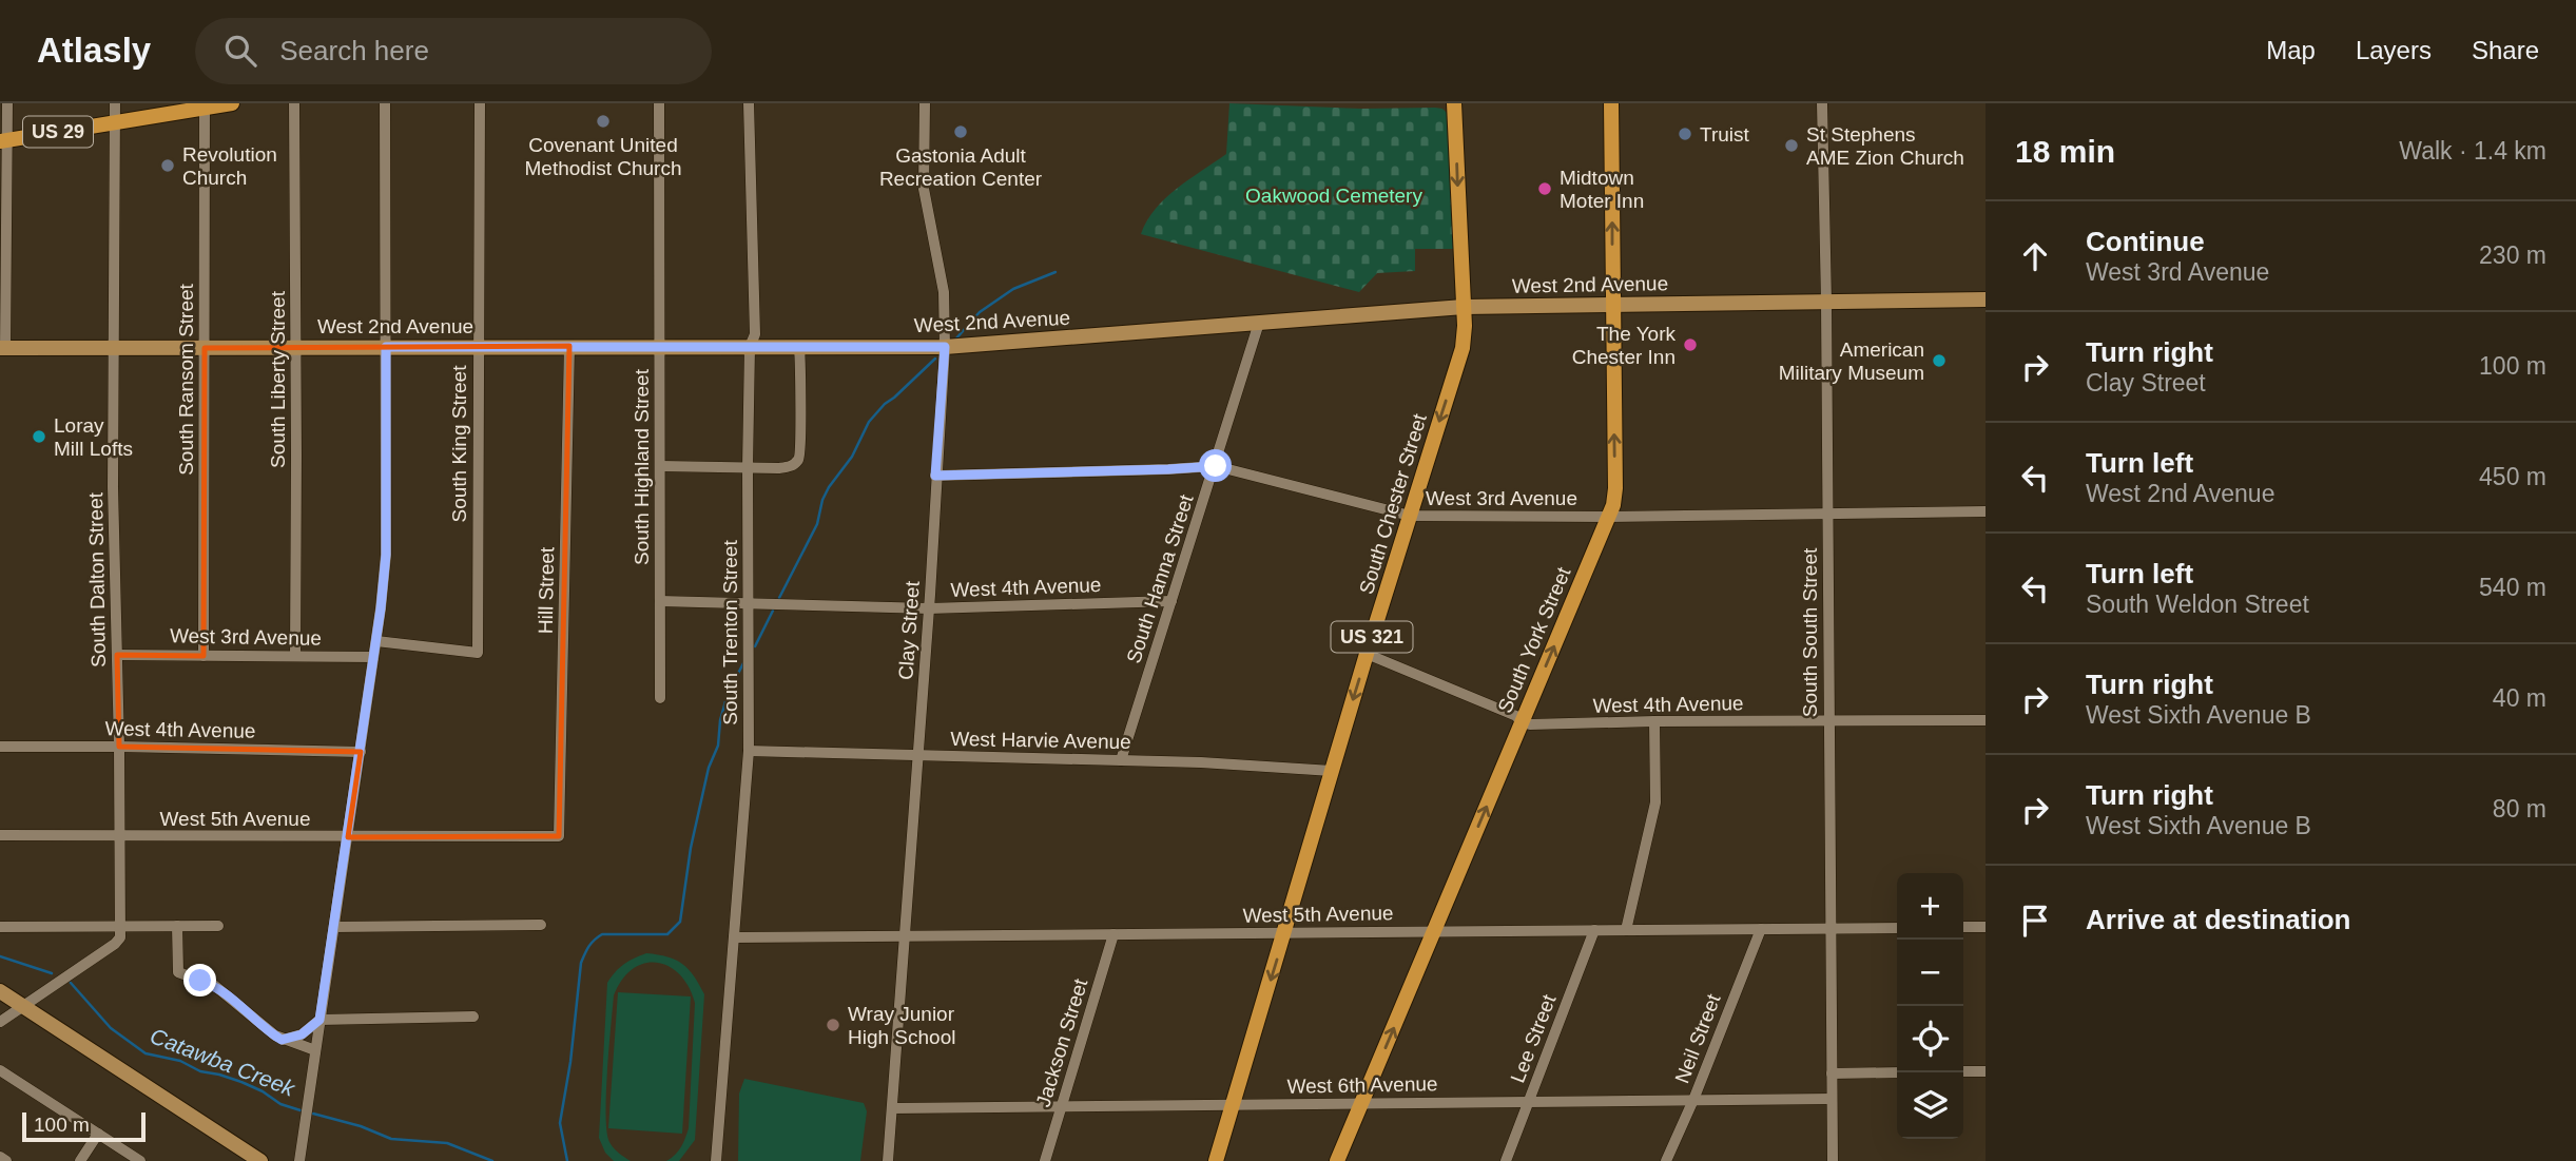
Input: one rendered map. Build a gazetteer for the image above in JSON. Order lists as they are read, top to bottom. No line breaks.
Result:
{"streets":{"main road":["US 29","South Chester Street","US 321","South York Street"],"street":["West 2nd Avenue","South Ransom Street","South Liberty Street","South King Street","South Highland Street","West 3rd Avenue","South Hanna Street","South Dalton Street","West 4th Avenue","Hill Street","Clay Street","South Trenton Street","South South Street","West Harvie Avenue","West 5th Avenue","Lee Street","Neil Street","Jackson Street","West 6th Avenue"]},"crossings":[["US 29","South Ransom Street"],["US 29","South Dalton Street"],["West 2nd Avenue","South Ransom Street"],["West 2nd Avenue","South Liberty Street"],["West 2nd Avenue","South King Street"],["West 2nd Avenue","South Highland Street"],["West 2nd Avenue","South Chester Street"],["West 2nd Avenue","South Hanna Street"],["West 2nd Avenue","South Dalton Street"],["West 2nd Avenue","Hill Street"],["West 2nd Avenue","Clay Street"],["West 2nd Avenue","South Trenton Street"],["West 2nd Avenue","South South Street"],["West 2nd Avenue","South York Street"],["South Ransom Street","West 3rd Avenue"],["South Liberty Street","West 3rd Avenue"],["South Highland Street","West 4th Avenue"],["West 3rd Avenue","South Chester Street"],["West 3rd Avenue","South Hanna Street"],["West 3rd Avenue","South Dalton Street"],["West 3rd Avenue","Clay Street"],["West 3rd Avenue","South South Street"],["West 3rd Avenue","South York Street"],["South Chester Street","West 4th Avenue"],["South Chester Street","West Harvie Avenue"],["South Chester Street","West 5th Avenue"],["South Chester Street","West 6th Avenue"],["South Hanna Street","West 4th Avenue"],["South Hanna Street","West Harvie Avenue"],["South Dalton Street","West 4th Avenue"],["South Dalton Street","West 5th Avenue"],["West 4th Avenue","Clay Street"],["West 4th Avenue","South Trenton Street"],["West 4th Avenue","South South Street"],["West 4th Avenue","South York Street"],["Hill Street","West 5th Avenue"],["Clay Street","West Harvie Avenue"],["Clay Street","West 5th Avenue"],["Clay Street","West 6th Avenue"],["South Trenton Street","West Harvie Avenue"],["South Trenton Street","West 5th Avenue"],["South South Street","West 5th Avenue"],["South South Street","West 6th Avenue"],["South York Street","West 5th Avenue"],["South York Street","West 6th Avenue"],["West 5th Avenue","Lee Street"],["West 5th Avenue","Neil Street"],["West 5th Avenue","Jackson Street"],["Lee Street","West 6th Avenue"],["Neil Street","West 6th Avenue"],["Jackson Street","West 6th Avenue"]],"one_way":["South Chester Street","South York Street"],"water":["Catawba Creek"],"parks":["Oakwood Cemetery"],"places":["Covenant United Methodist Church","Gastonia Adult Recreation Center","Truist","St Stephens AME Zion Church","Revolution Church","Midtown Moter Inn","The York Chester Inn","American Military Museum","Loray Mill Lofts","Wray Junior High School"],"scale_bar":"100 m","page":{"header":"Atlasly","search":"Search here","nav":["Map","Layers","Share"],"heading":["18 min","Walk · 1.4 km"],"list":[["Continue","West 3rd Avenue","230 m"],["Turn right","Clay Street","100 m"],["Turn left","West 2nd Avenue","450 m"],["Turn left","South Weldon Street","540 m"],["Turn right","West Sixth Avenue B","40 m"],["Turn right","West Sixth Avenue B","80 m"],"Arrive at destination"],"map_buttons":["+","−"],"scale":"100 m"}}
